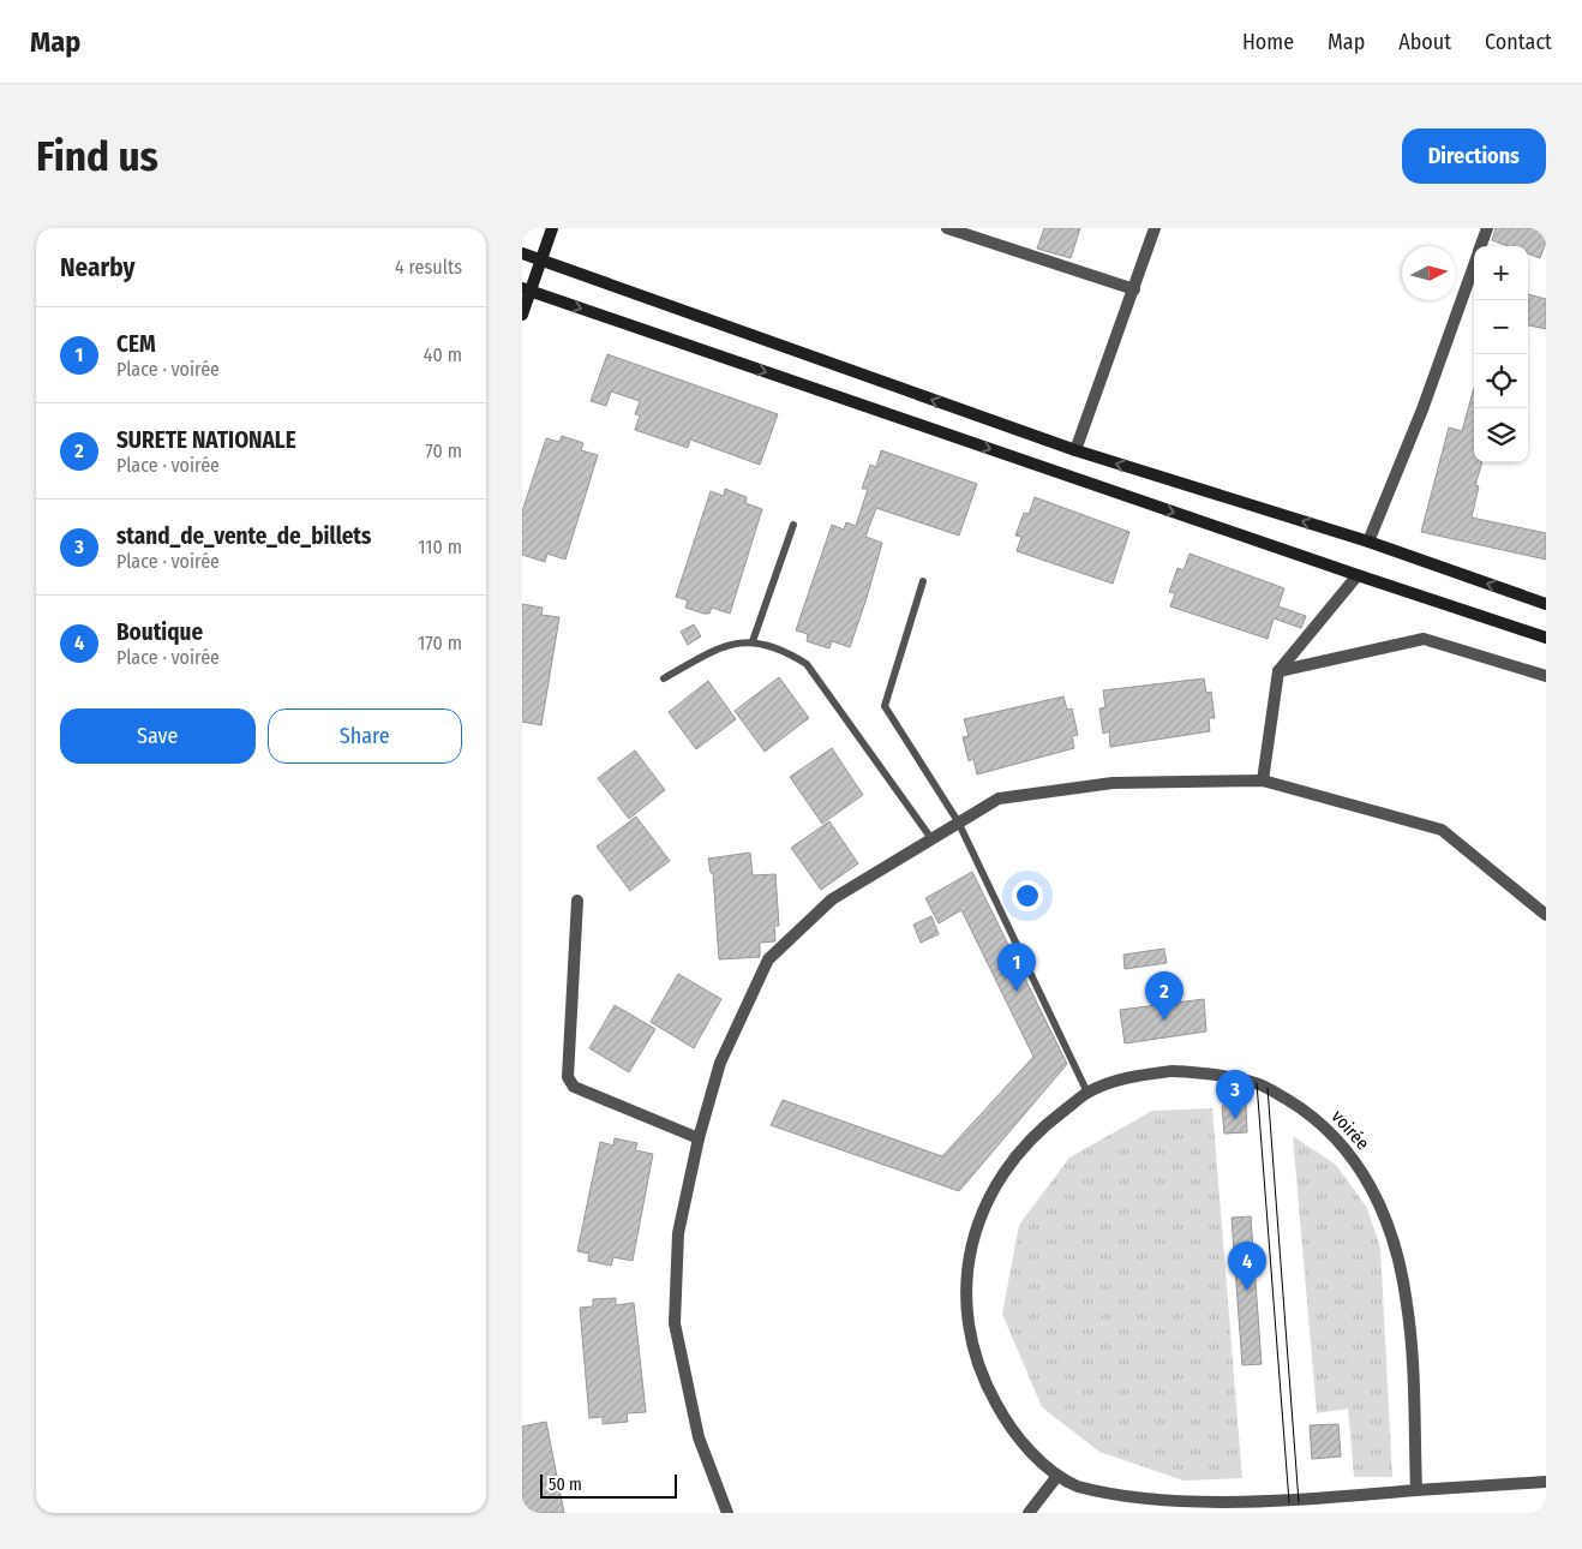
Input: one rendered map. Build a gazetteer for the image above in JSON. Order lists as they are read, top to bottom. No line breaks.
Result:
{"streets":{"street":["voirée"]},"scale_bar":"50 m","north":"right","page":{"header":"Map","nav":["Home","Map","About","Contact"],"buttons":["Directions",["Save","Share"]],"title":"Find us","heading":["Nearby","4 results"],"map_buttons":["+","−"],"list":[{"mark":"1","name":"CEM","note":"Place · voirée","value":"40 m"},{"mark":"2","name":"SURETE NATIONALE","note":"Place · voirée","value":"70 m"},{"mark":"3","name":"stand_de_vente_de_billets","note":"Place · voirée","value":"110 m"},{"mark":"4","name":"Boutique","note":"Place · voirée","value":"170 m"}],"pins":["1","2","3","4"],"scale":"50 m"}}
